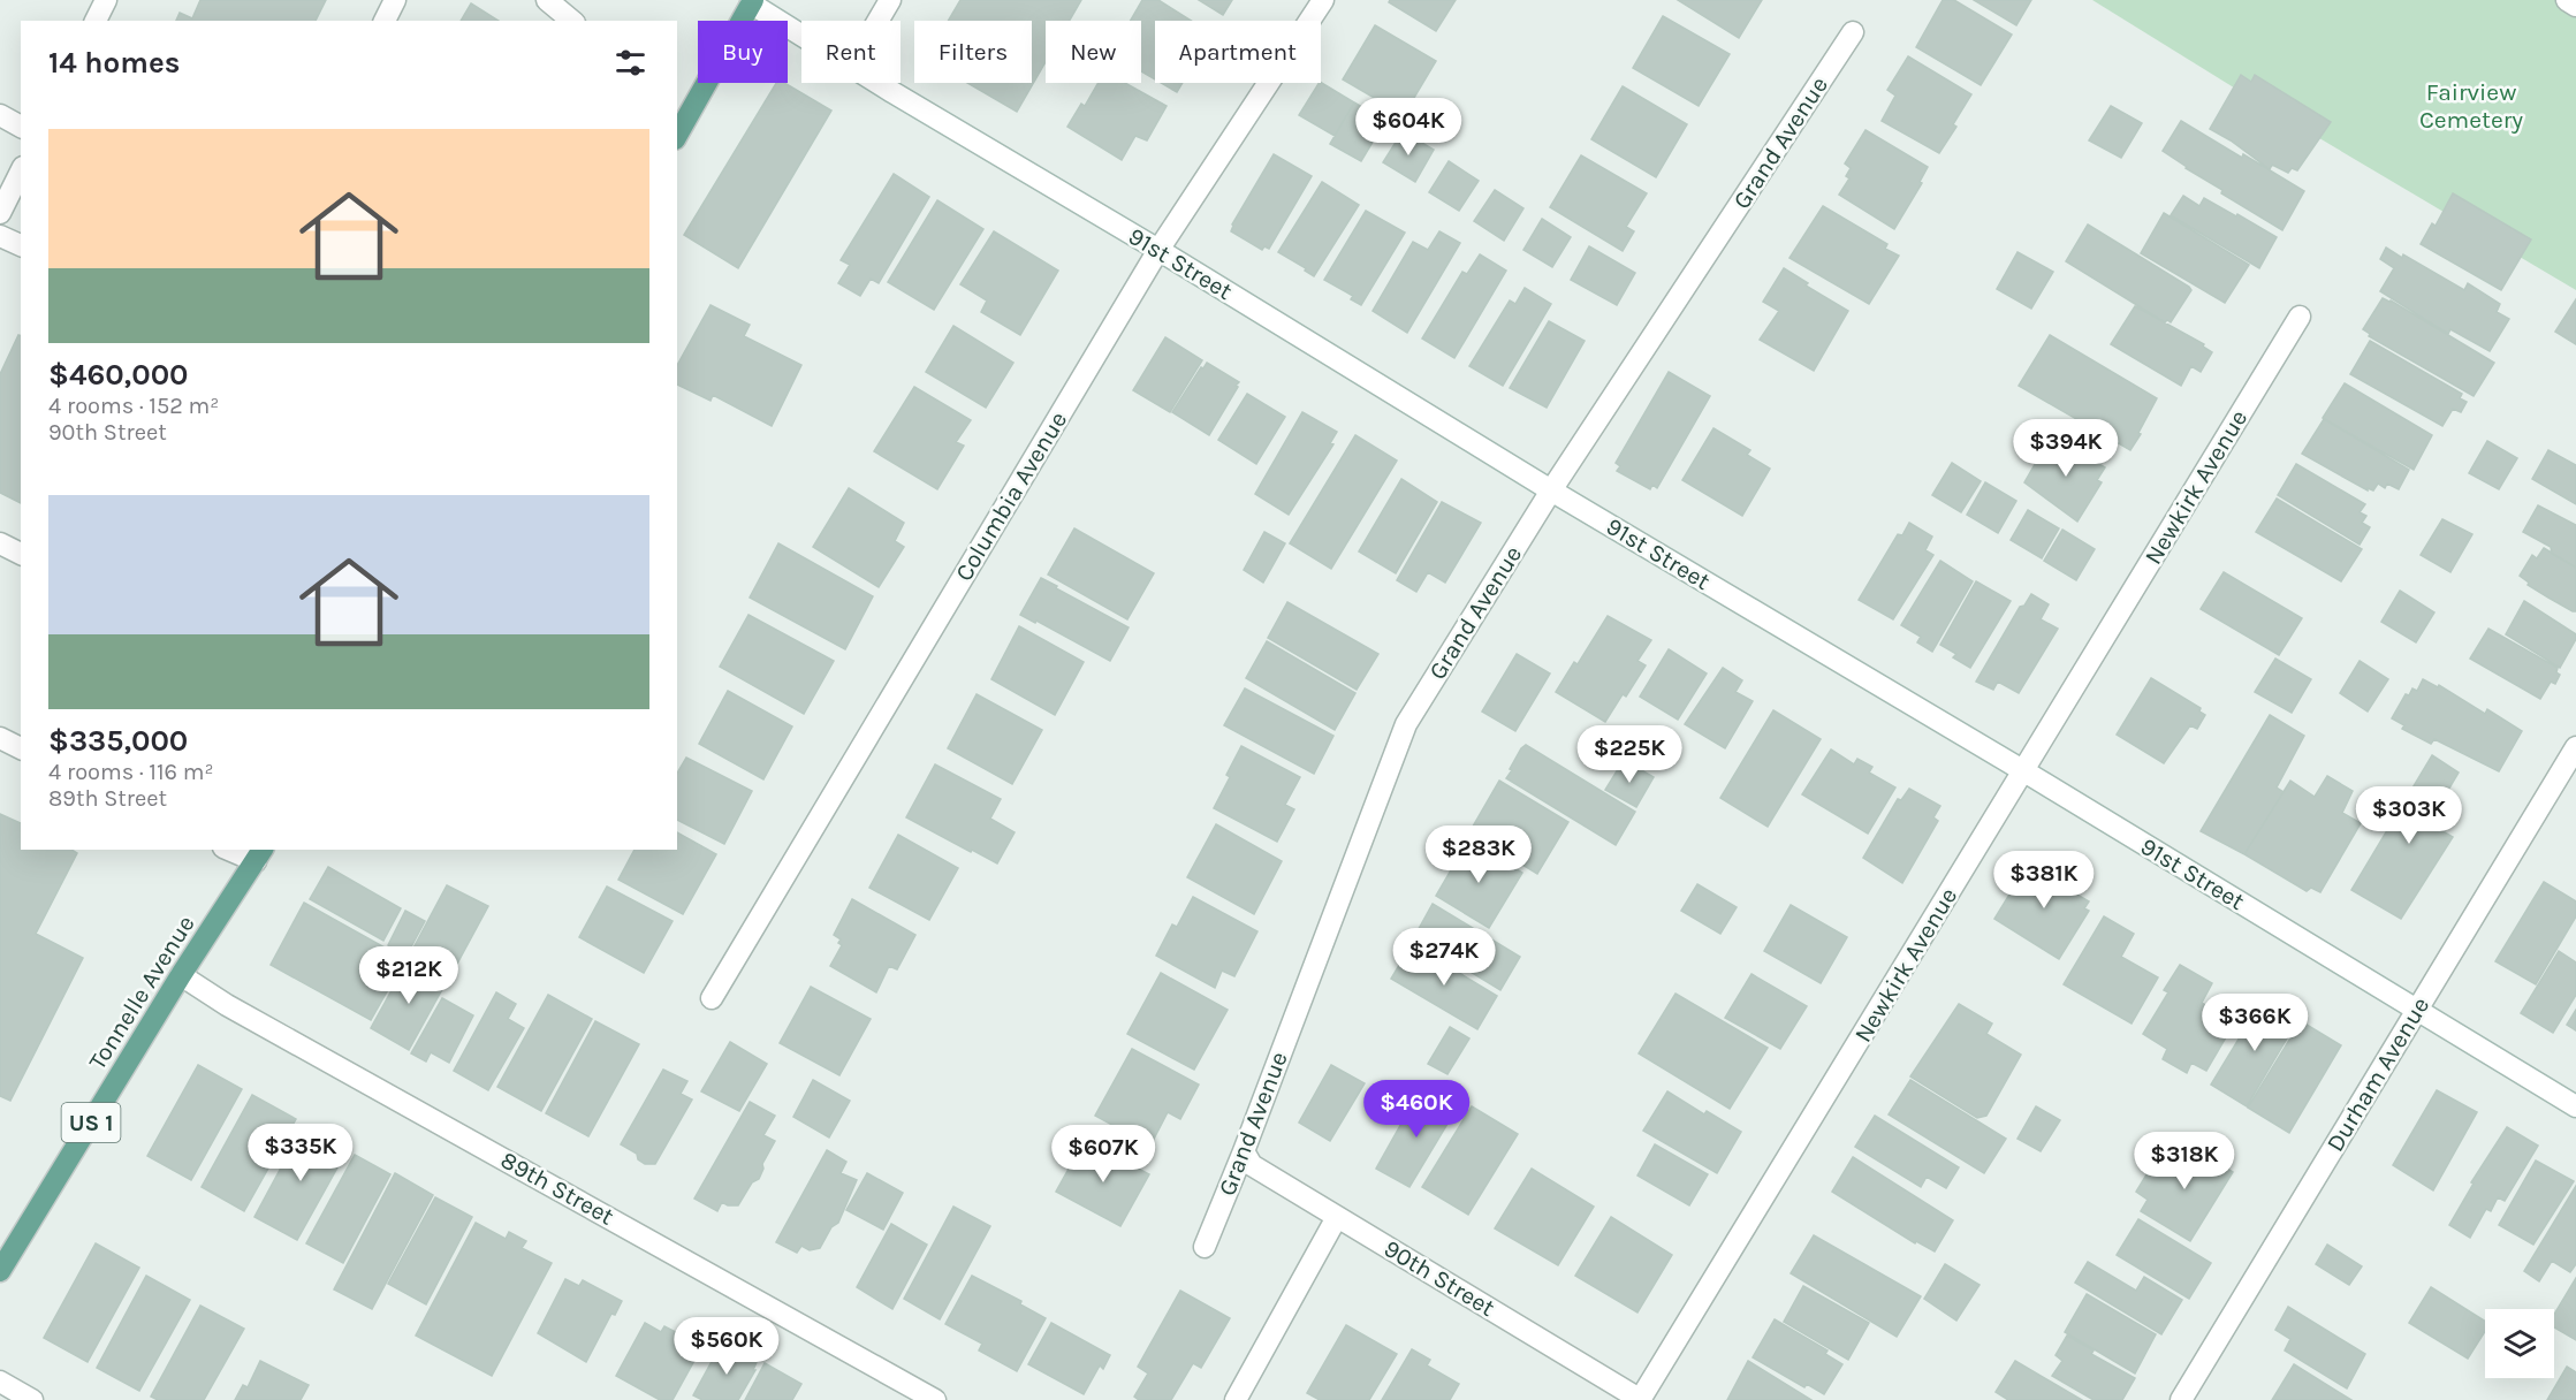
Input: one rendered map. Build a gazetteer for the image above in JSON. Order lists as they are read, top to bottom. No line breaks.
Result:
{"streets":{"main road":["Tonnelle Avenue","US 1"],"street":["Grand Avenue","91st Street","Newkirk Avenue","Columbia Avenue","Durham Avenue","89th Street","90th Street"]},"crossings":[["Grand Avenue","91st Street"],["Grand Avenue","90th Street"],["91st Street","Newkirk Avenue"],["91st Street","Columbia Avenue"],["91st Street","Durham Avenue"],["Newkirk Avenue","90th Street"],["Tonnelle Avenue","89th Street"]],"parks":["Fairview Cemetery"],"page":{"chip":["Buy","Rent","Filters","New","Apartment"],"heading":"14 homes","price":["$604K","$394K","$225K","$303K","$283K","$381K","$274K","$212K","$366K","$460K","$335K","$607K","$318K","$560K"],"list":[{"name":"$460,000","note":"4 rooms · 152 m² · 90th Street"},{"name":"$335,000","note":"4 rooms · 116 m² · 89th Street"}]}}
